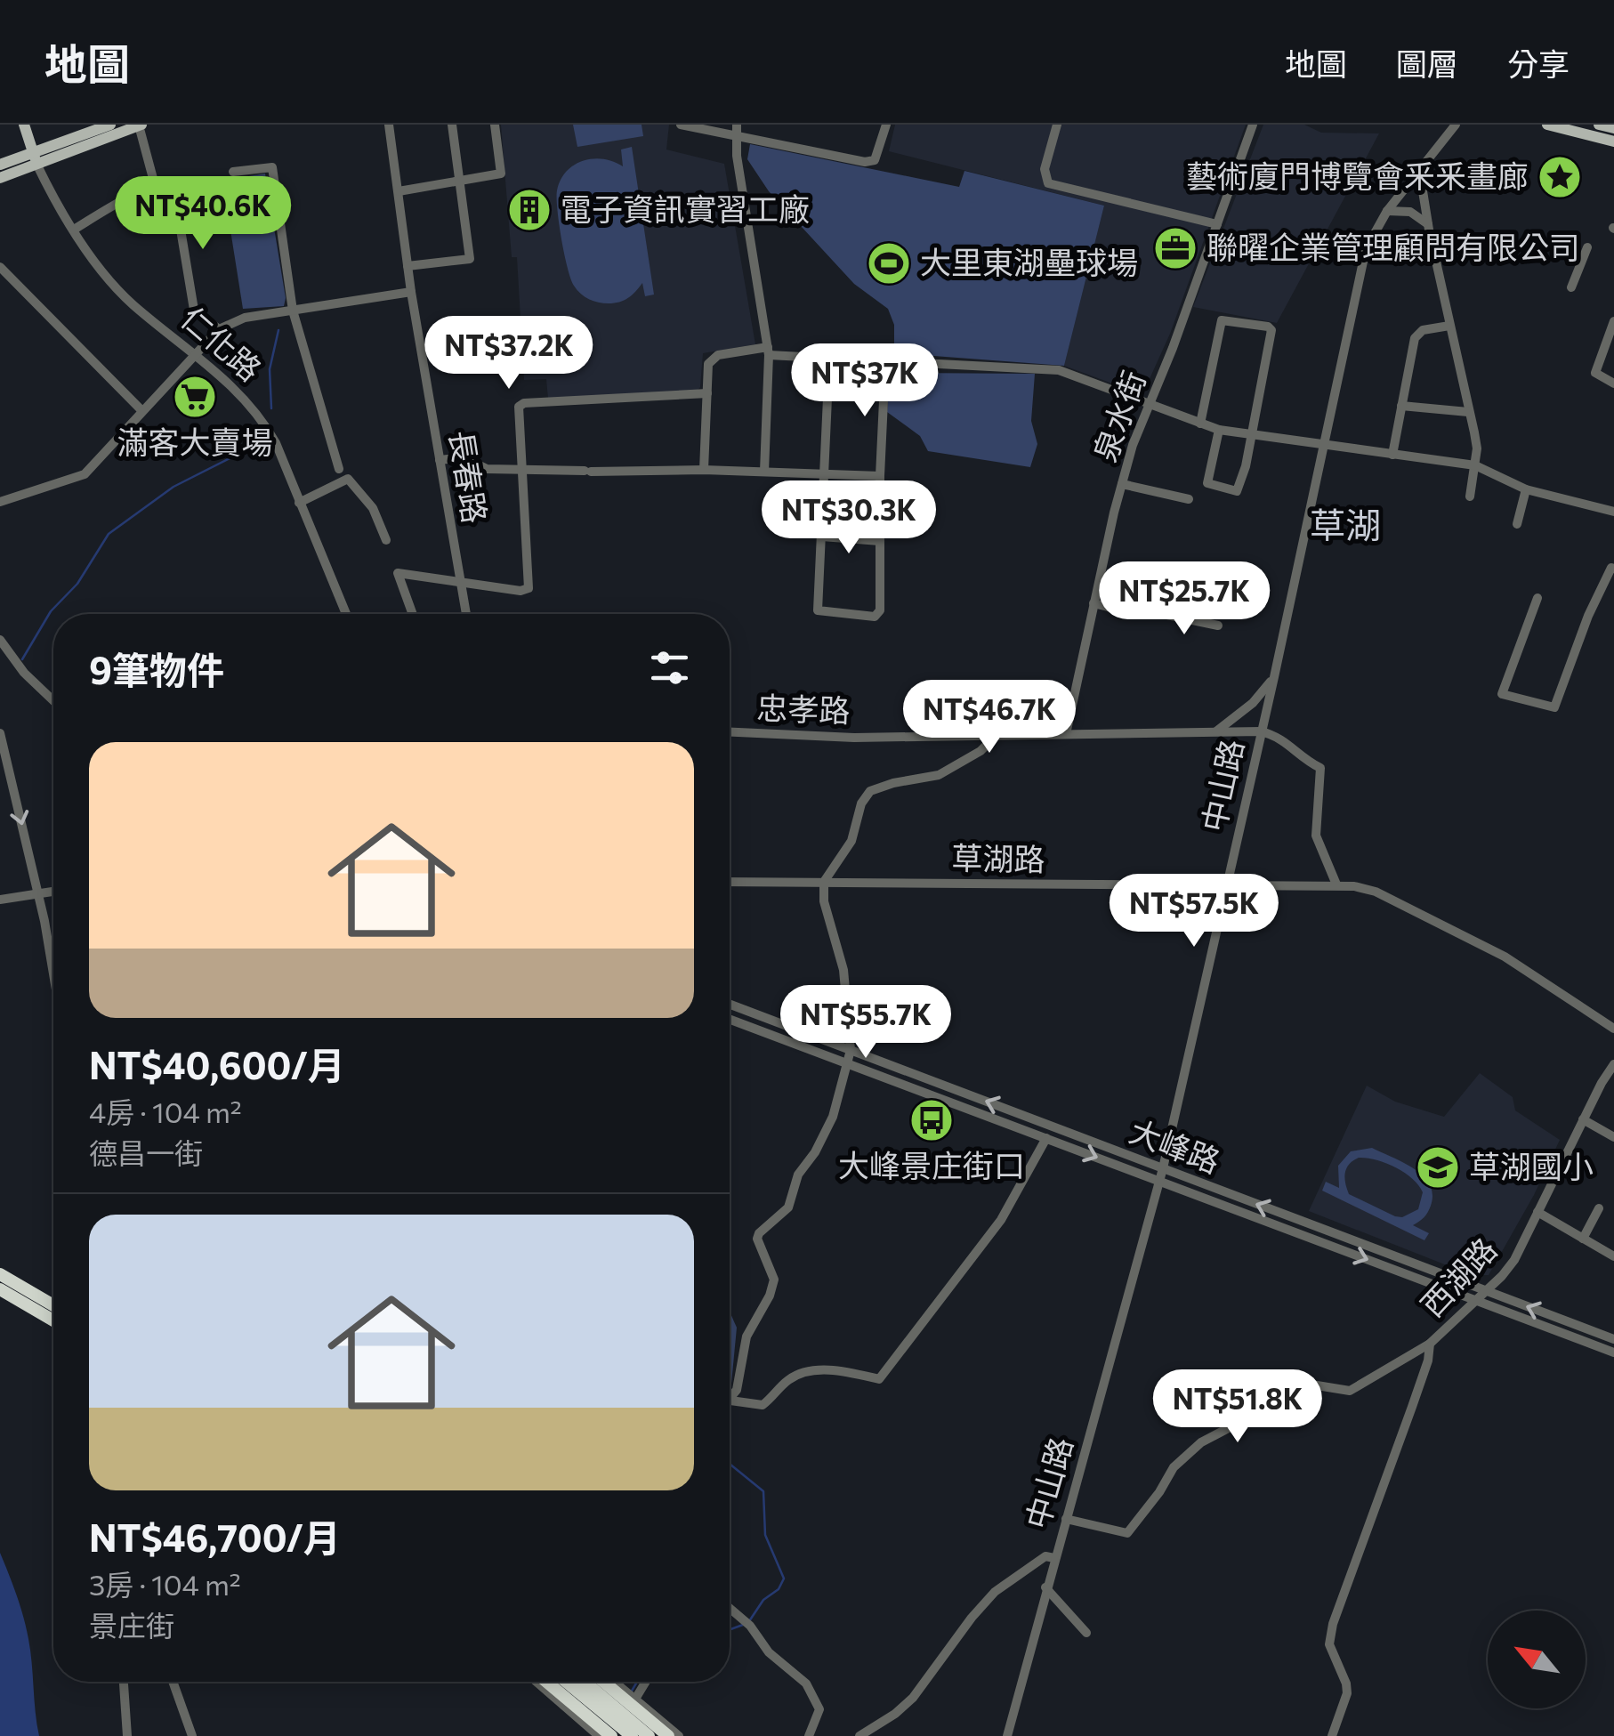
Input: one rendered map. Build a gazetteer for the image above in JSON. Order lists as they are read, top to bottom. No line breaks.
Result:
{"streets":{"main road":["仁化路"],"street":["泉水街","長春路","忠孝路","中山路","草湖路","大峰路","西湖路"]},"crossings":[["泉水街","忠孝路"],["忠孝路","中山路"],["中山路","草湖路"],["中山路","大峰路"],["大峰路","西湖路"]],"districts":["草湖"],"places":{"place":["藝術廈門博覽會釆釆畫廊"],"building":["電子資訊實習工廠"],"office":["聯曜企業管理顧問有限公司"],"sports":["大里東湖壘球場"],"supermarket":["滿客大賣場"],"bus stop":["大峰景庄街口"],"school or university":["草湖國小"]},"north":"top left","page":{"header":"地圖","nav":["地圖","圖層","分享"],"price":["NT$40.6K","NT$37.2K","NT$37K","NT$30.3K","NT$25.7K","NT$46.7K","NT$57.5K","NT$55.7K","NT$51.8K"],"heading":"9筆物件","list":[{"name":"NT$40,600/月","note":"4房 · 104 m² · 德昌一街"},{"name":"NT$46,700/月","note":"3房 · 104 m² · 景庄街"}]}}
